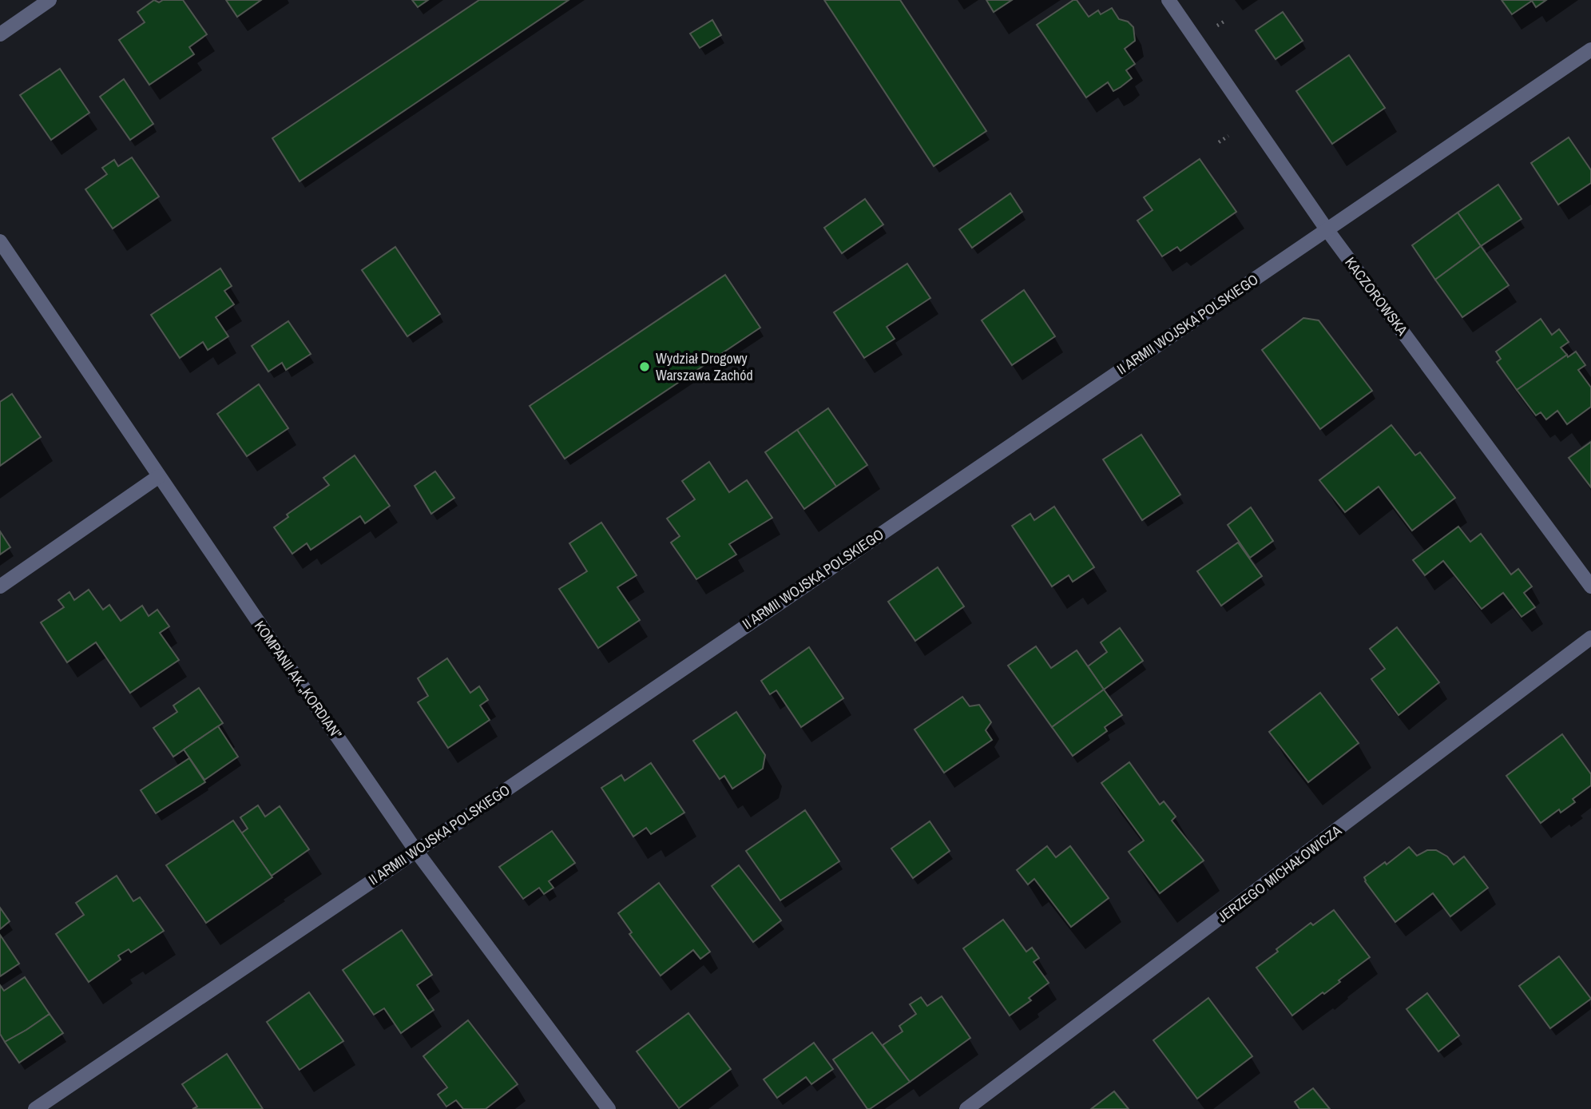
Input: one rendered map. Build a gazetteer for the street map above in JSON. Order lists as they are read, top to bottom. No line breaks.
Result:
{"streets":{"street":["KACZOROWSKA","II ARMII WOJSKA POLSKIEGO","KOMPANII AK „KORDIAN”","JERZEGO MICHAŁOWICZA"]},"crossings":[["KACZOROWSKA","II ARMII WOJSKA POLSKIEGO"],["II ARMII WOJSKA POLSKIEGO","KOMPANII AK „KORDIAN”"]],"places":["Wydział Drogowy Warszawa Zachód"]}
